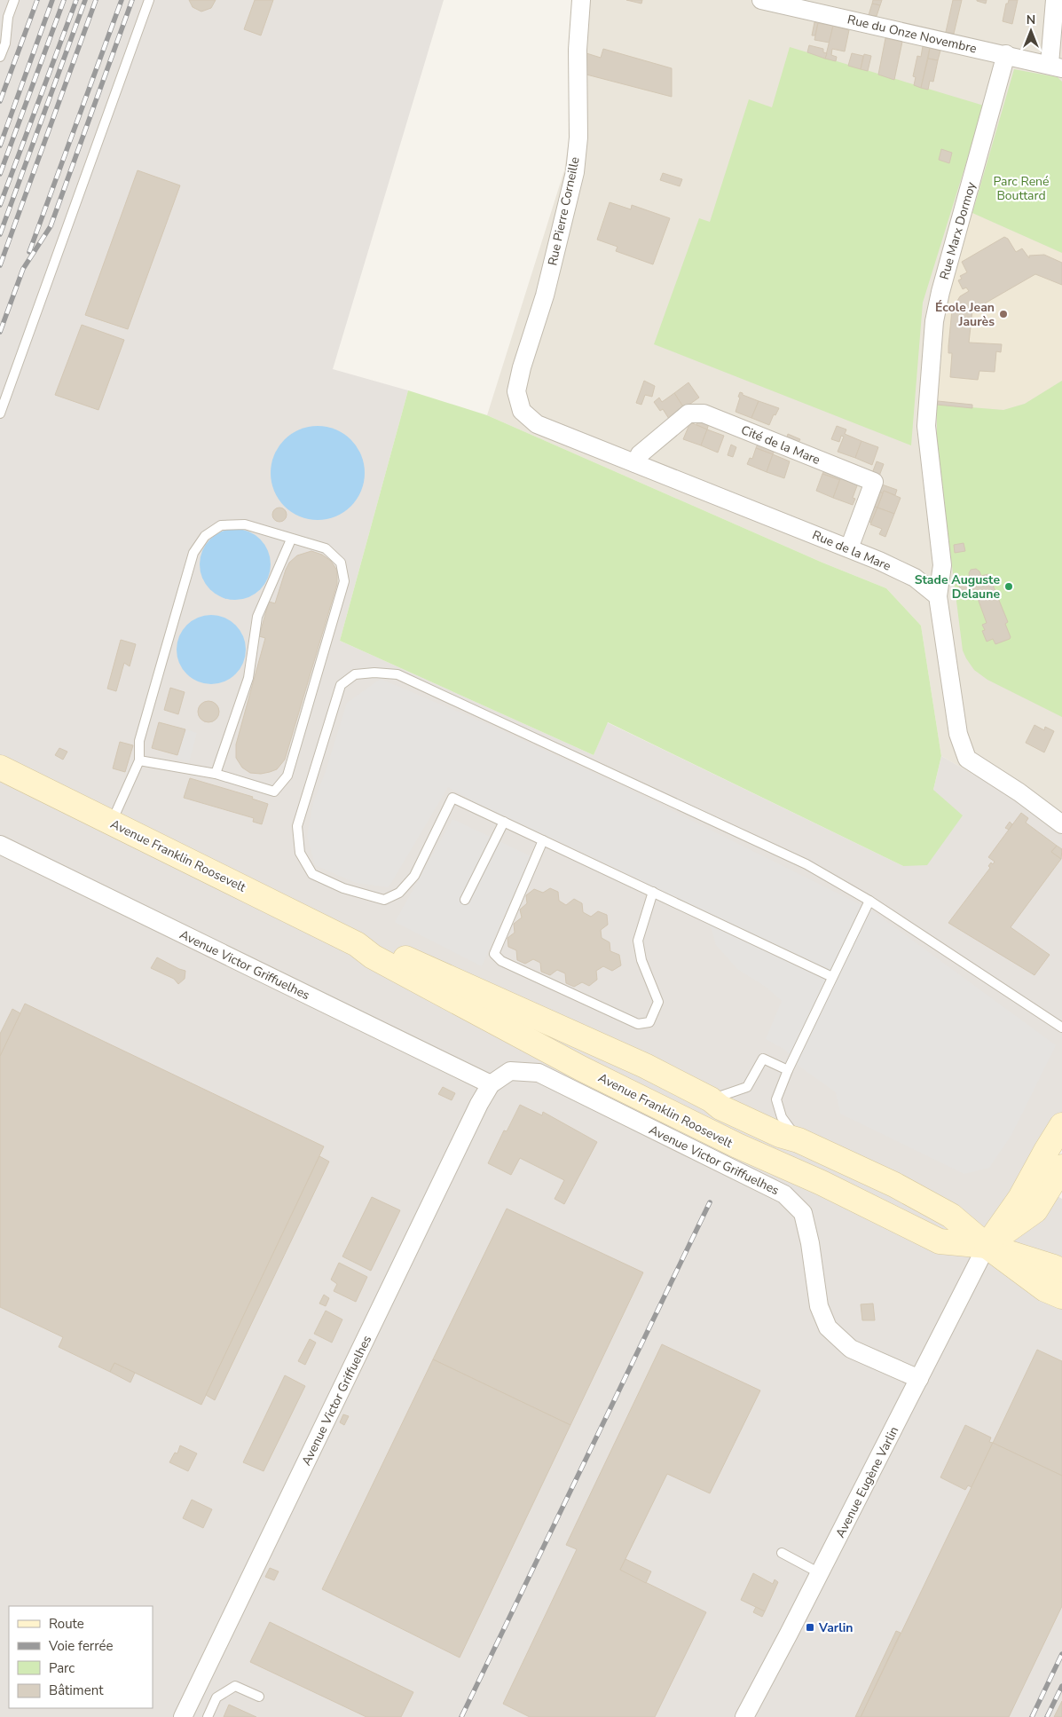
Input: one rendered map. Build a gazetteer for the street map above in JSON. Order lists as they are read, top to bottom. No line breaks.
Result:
{"streets":{"main road":["Avenue Franklin Roosevelt"],"street":["Rue du Onze Novembre","Rue Pierre Corneille","Rue Marx Dormoy","Cité de la Mare","Rue de la Mare","Avenue Victor Griffuelhes","Avenue Eugène Varlin"]},"crossings":[["Rue du Onze Novembre","Rue Marx Dormoy"],["Rue Pierre Corneille","Rue de la Mare"],["Rue Marx Dormoy","Rue de la Mare"],["Cité de la Mare","Rue de la Mare"],["Avenue Franklin Roosevelt","Avenue Eugène Varlin"],["Avenue Victor Griffuelhes","Avenue Eugène Varlin"]],"parks":["Parc René Bouttard"],"places":{"other":["École Jean Jaurès","Stade Auguste Delaune"],"transit":["Varlin"]},"legend":["Route","Voie ferrée","Parc","Bâtiment"],"north":"top"}
